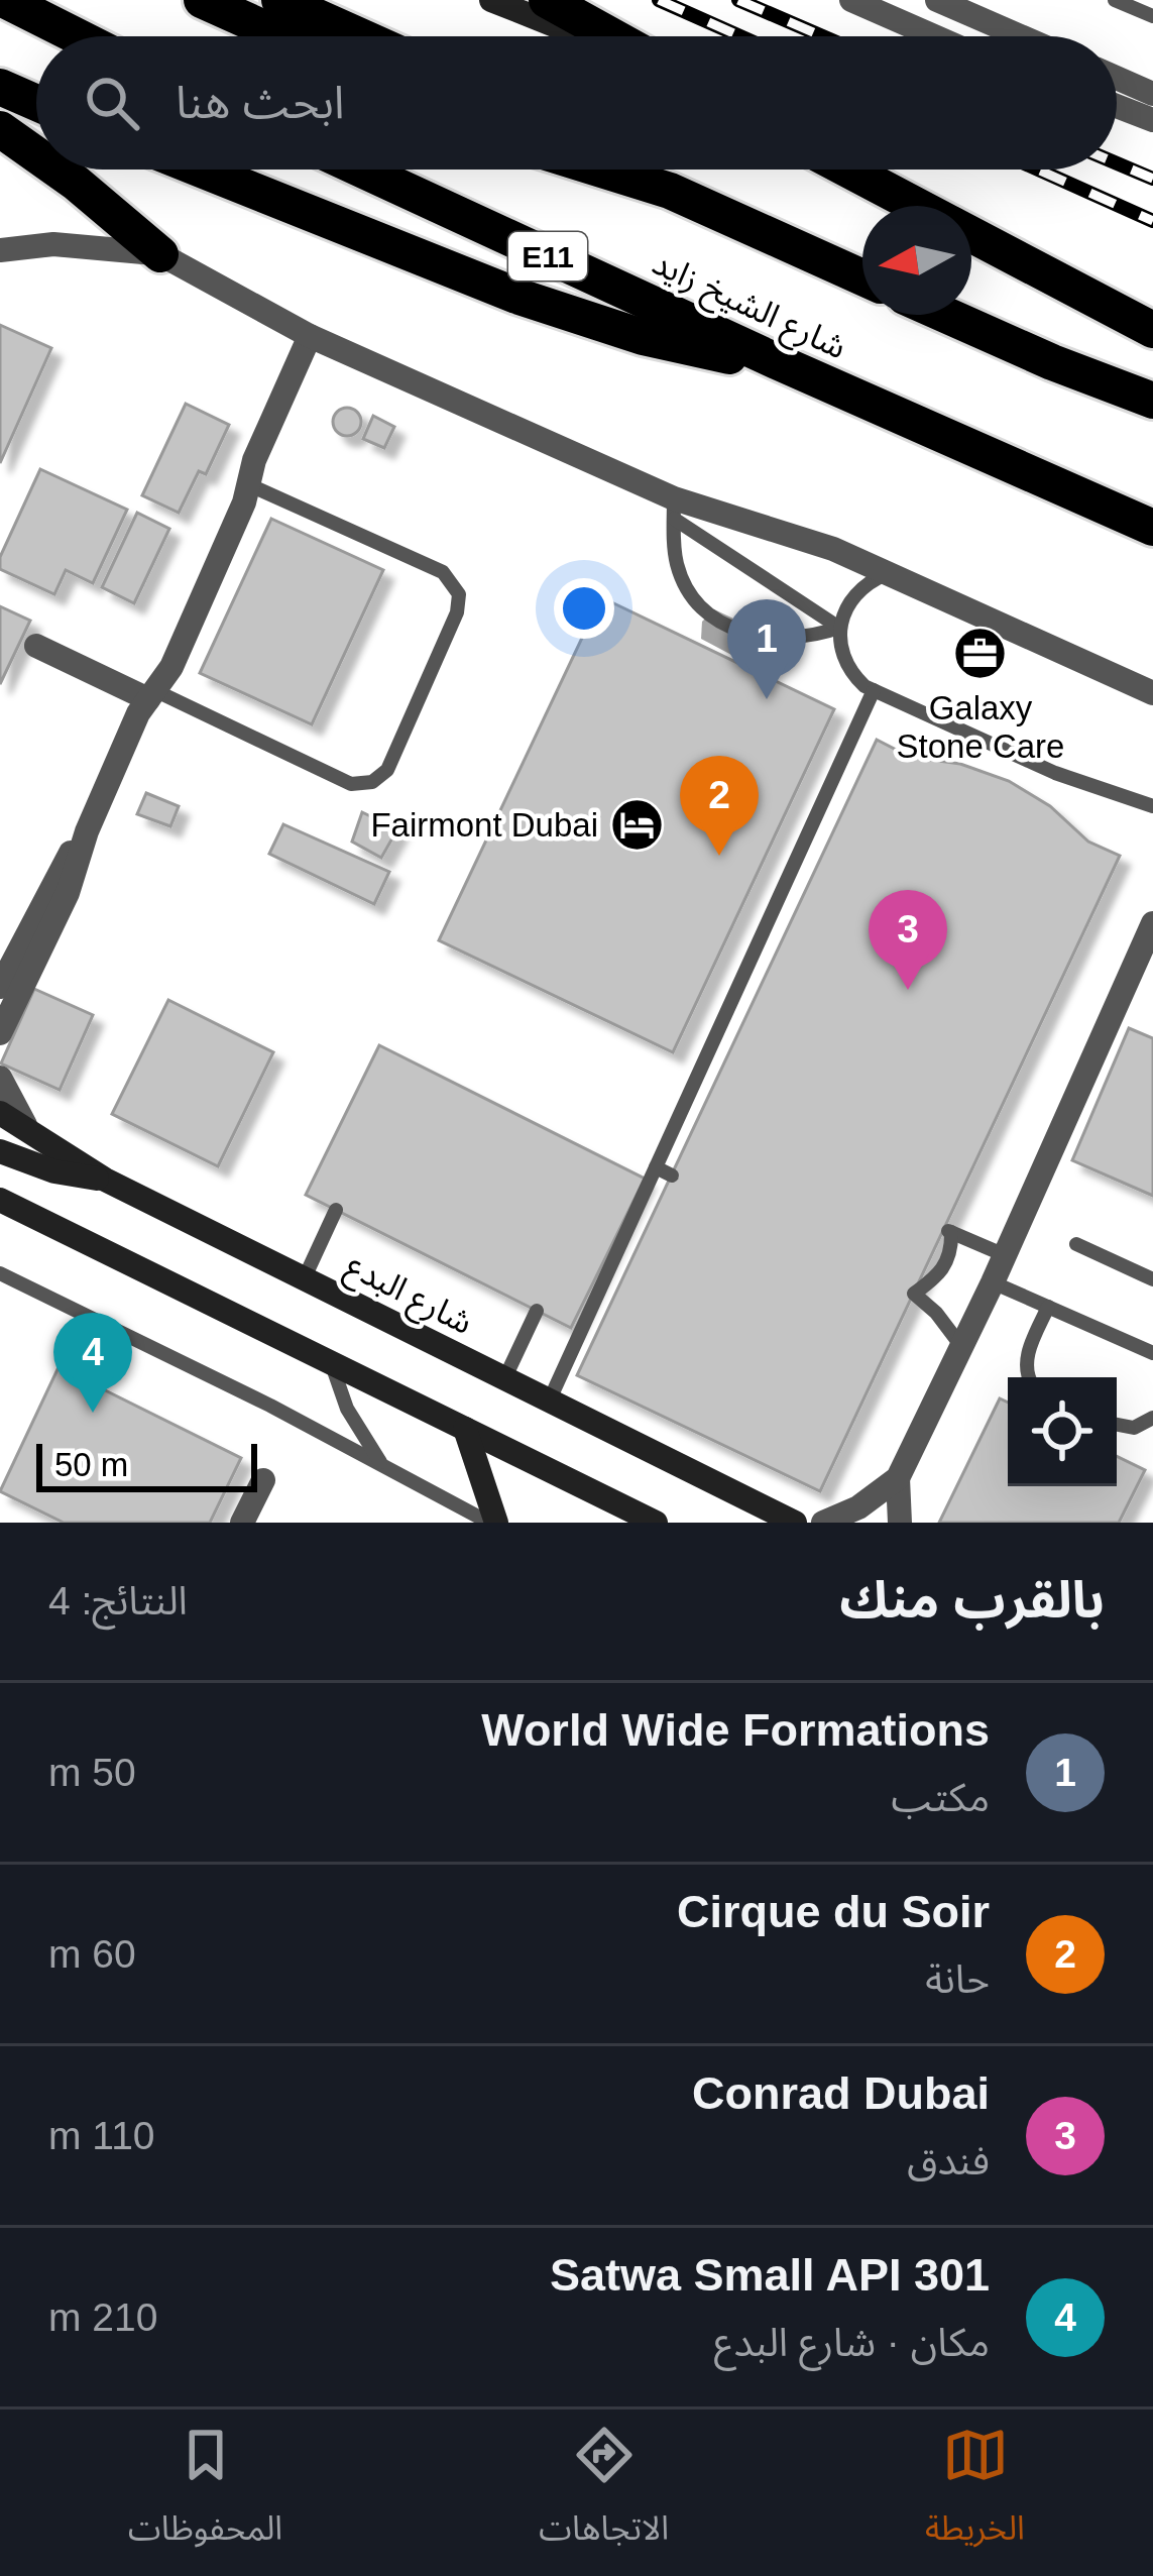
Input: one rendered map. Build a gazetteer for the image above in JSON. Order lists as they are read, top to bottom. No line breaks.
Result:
{"streets":{"highway":["E11","شارع الشيخ زايد"],"main road":["شارع البدع"]},"places":{"office":["Galaxy Stone Care"],"hotel":["Fairmont Dubai"]},"scale_bar":"50 m","north":"left","page":{"search":"ابحث هنا","pins":["1","2","3","4"],"scale":"50 m","heading":["بالقرب منك","النتائج: 4"],"list":[{"mark":"1","name":"World Wide Formations","note":"مكتب","value":"50 m"},{"mark":"2","name":"Cirque du Soir","note":"حانة","value":"60 m"},{"mark":"3","name":"Conrad Dubai","note":"فندق","value":"110 m"},{"mark":"4","name":"Satwa Small API 301","note":"مكان · شارع البدع","value":"210 m"}],"nav":["الخريطة","الاتجاهات","المحفوظات"]}}
